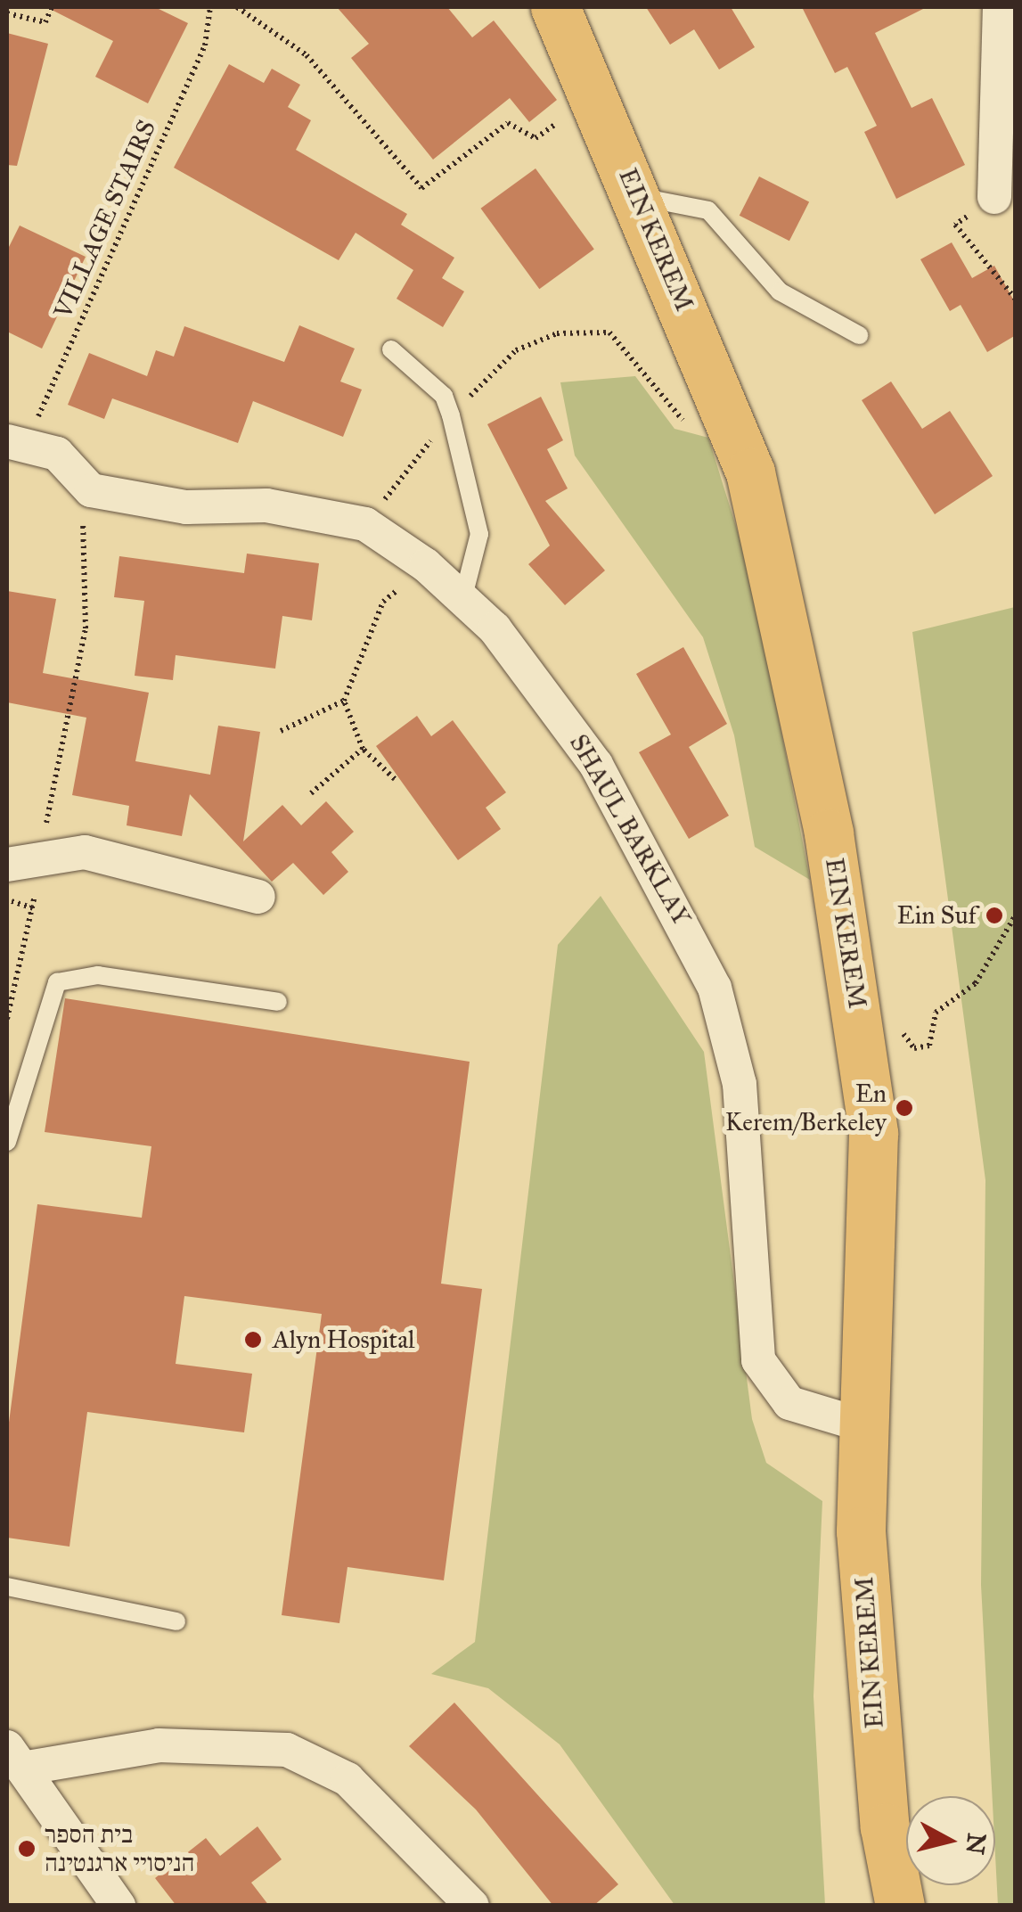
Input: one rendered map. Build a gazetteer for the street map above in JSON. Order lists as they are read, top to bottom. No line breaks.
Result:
{"streets":{"main road":["EIN KEREM"],"street":["SHAUL BARKLAY"],"path":["VILLAGE STAIRS"]},"crossings":[["EIN KEREM","SHAUL BARKLAY"]],"places":["Ein Suf","En Kerem/Berkeley","Alyn Hospital","בית הספר הניסויי ארגנטינה"],"north":"right"}
